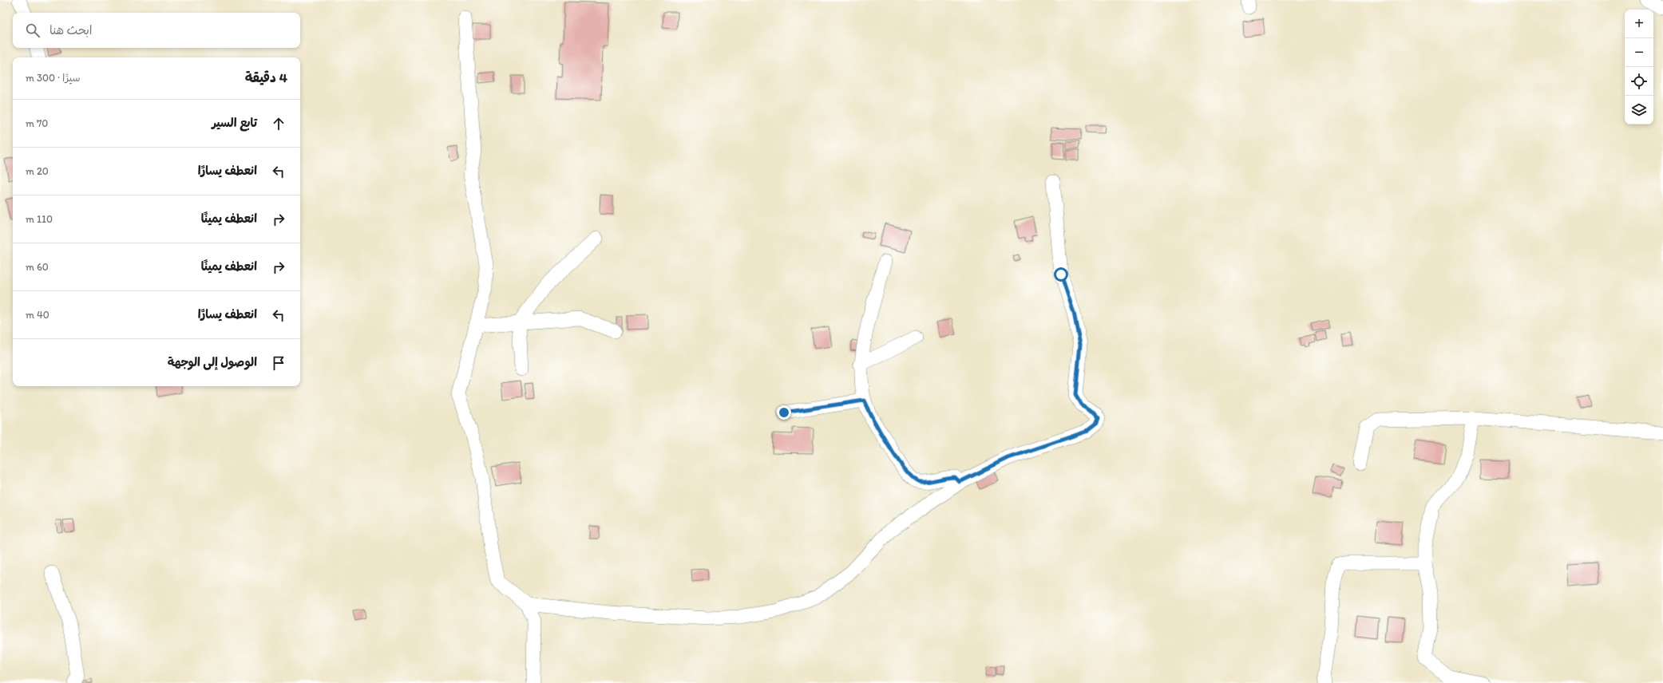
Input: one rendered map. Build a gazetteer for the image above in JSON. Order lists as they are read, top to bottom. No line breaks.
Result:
{"page":{"map_buttons":["+","−"],"search":"ابحث هنا","heading":["4 دقيقة","سيرًا · 300 m"],"list":[["تابع السير","70 m"],["انعطف يسارًا","20 m"],["انعطف يمينًا","110 m"],["انعطف يمينًا","60 m"],["انعطف يسارًا","40 m"],"الوصول إلى الوجهة"]}}
